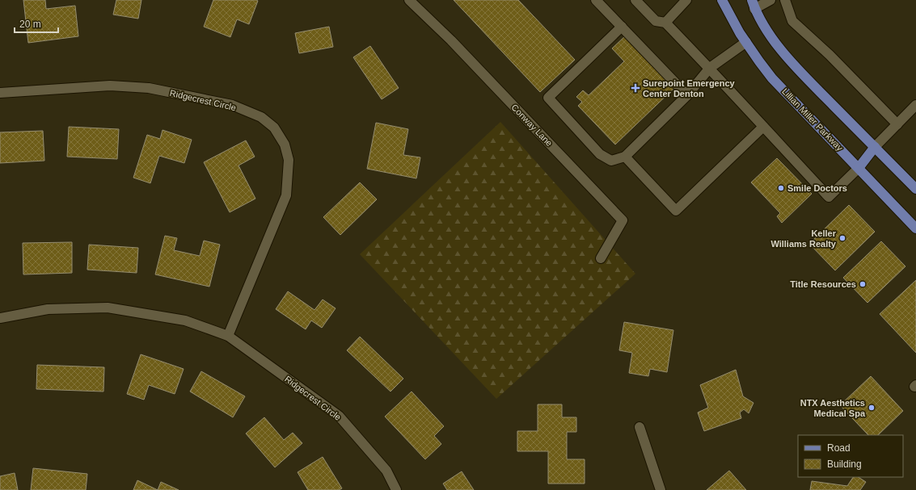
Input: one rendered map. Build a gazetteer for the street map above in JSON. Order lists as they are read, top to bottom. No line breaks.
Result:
{"streets":{"main road":["Lillian Miller Parkway"],"street":["Ridgecrest Circle","Conway Lane"]},"places":{"health":["Surepoint Emergency Center Denton"],"other":["Smile Doctors","Keller Williams Realty","Title Resources","NTX Aesthetics Medical Spa"]},"legend":["Road","Building"],"scale_bar":"20 m"}
